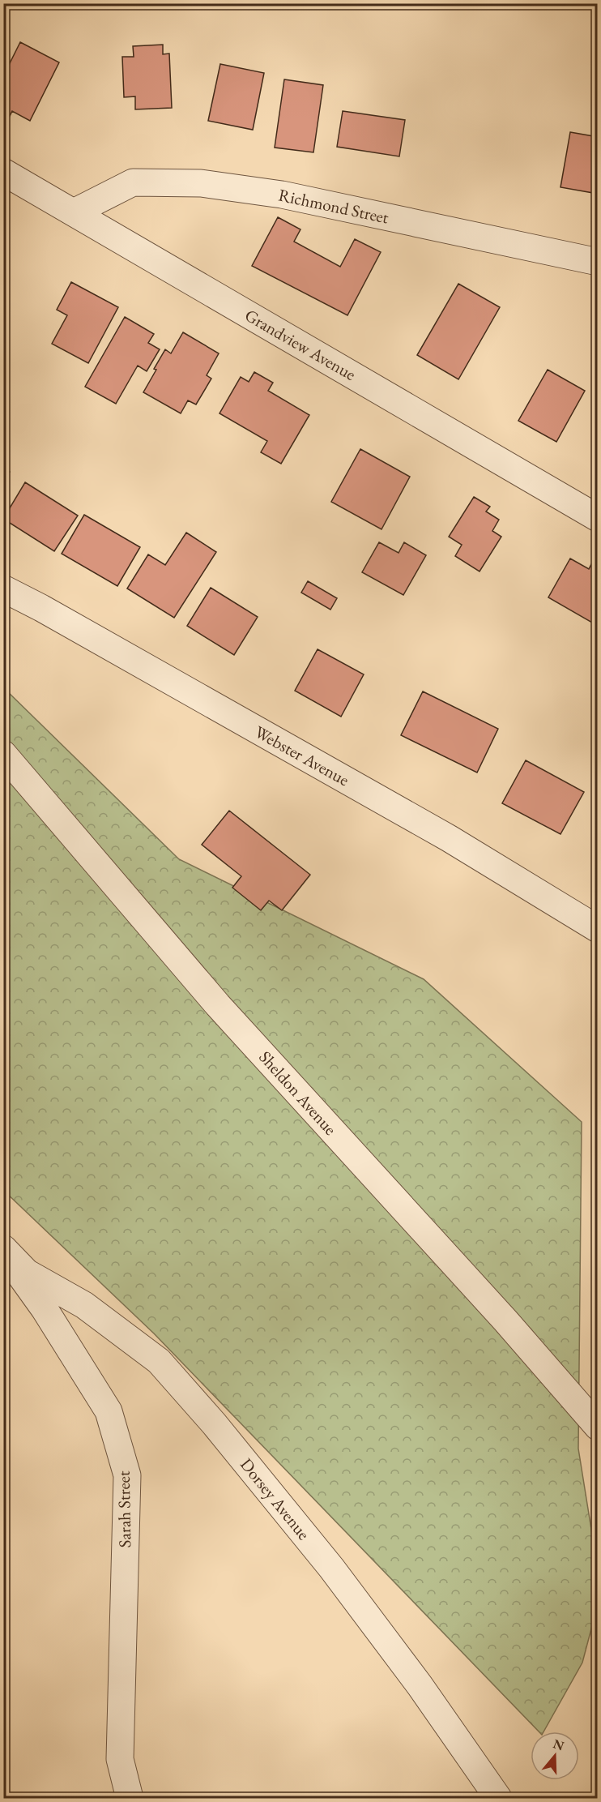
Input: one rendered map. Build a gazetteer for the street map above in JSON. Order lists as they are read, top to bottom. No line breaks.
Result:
{"streets":{"street":["Richmond Street","Grandview Avenue","Webster Avenue","Sheldon Avenue","Dorsey Avenue","Sarah Street"]},"crossings":[["Richmond Street","Grandview Avenue"]],"north":"top"}
